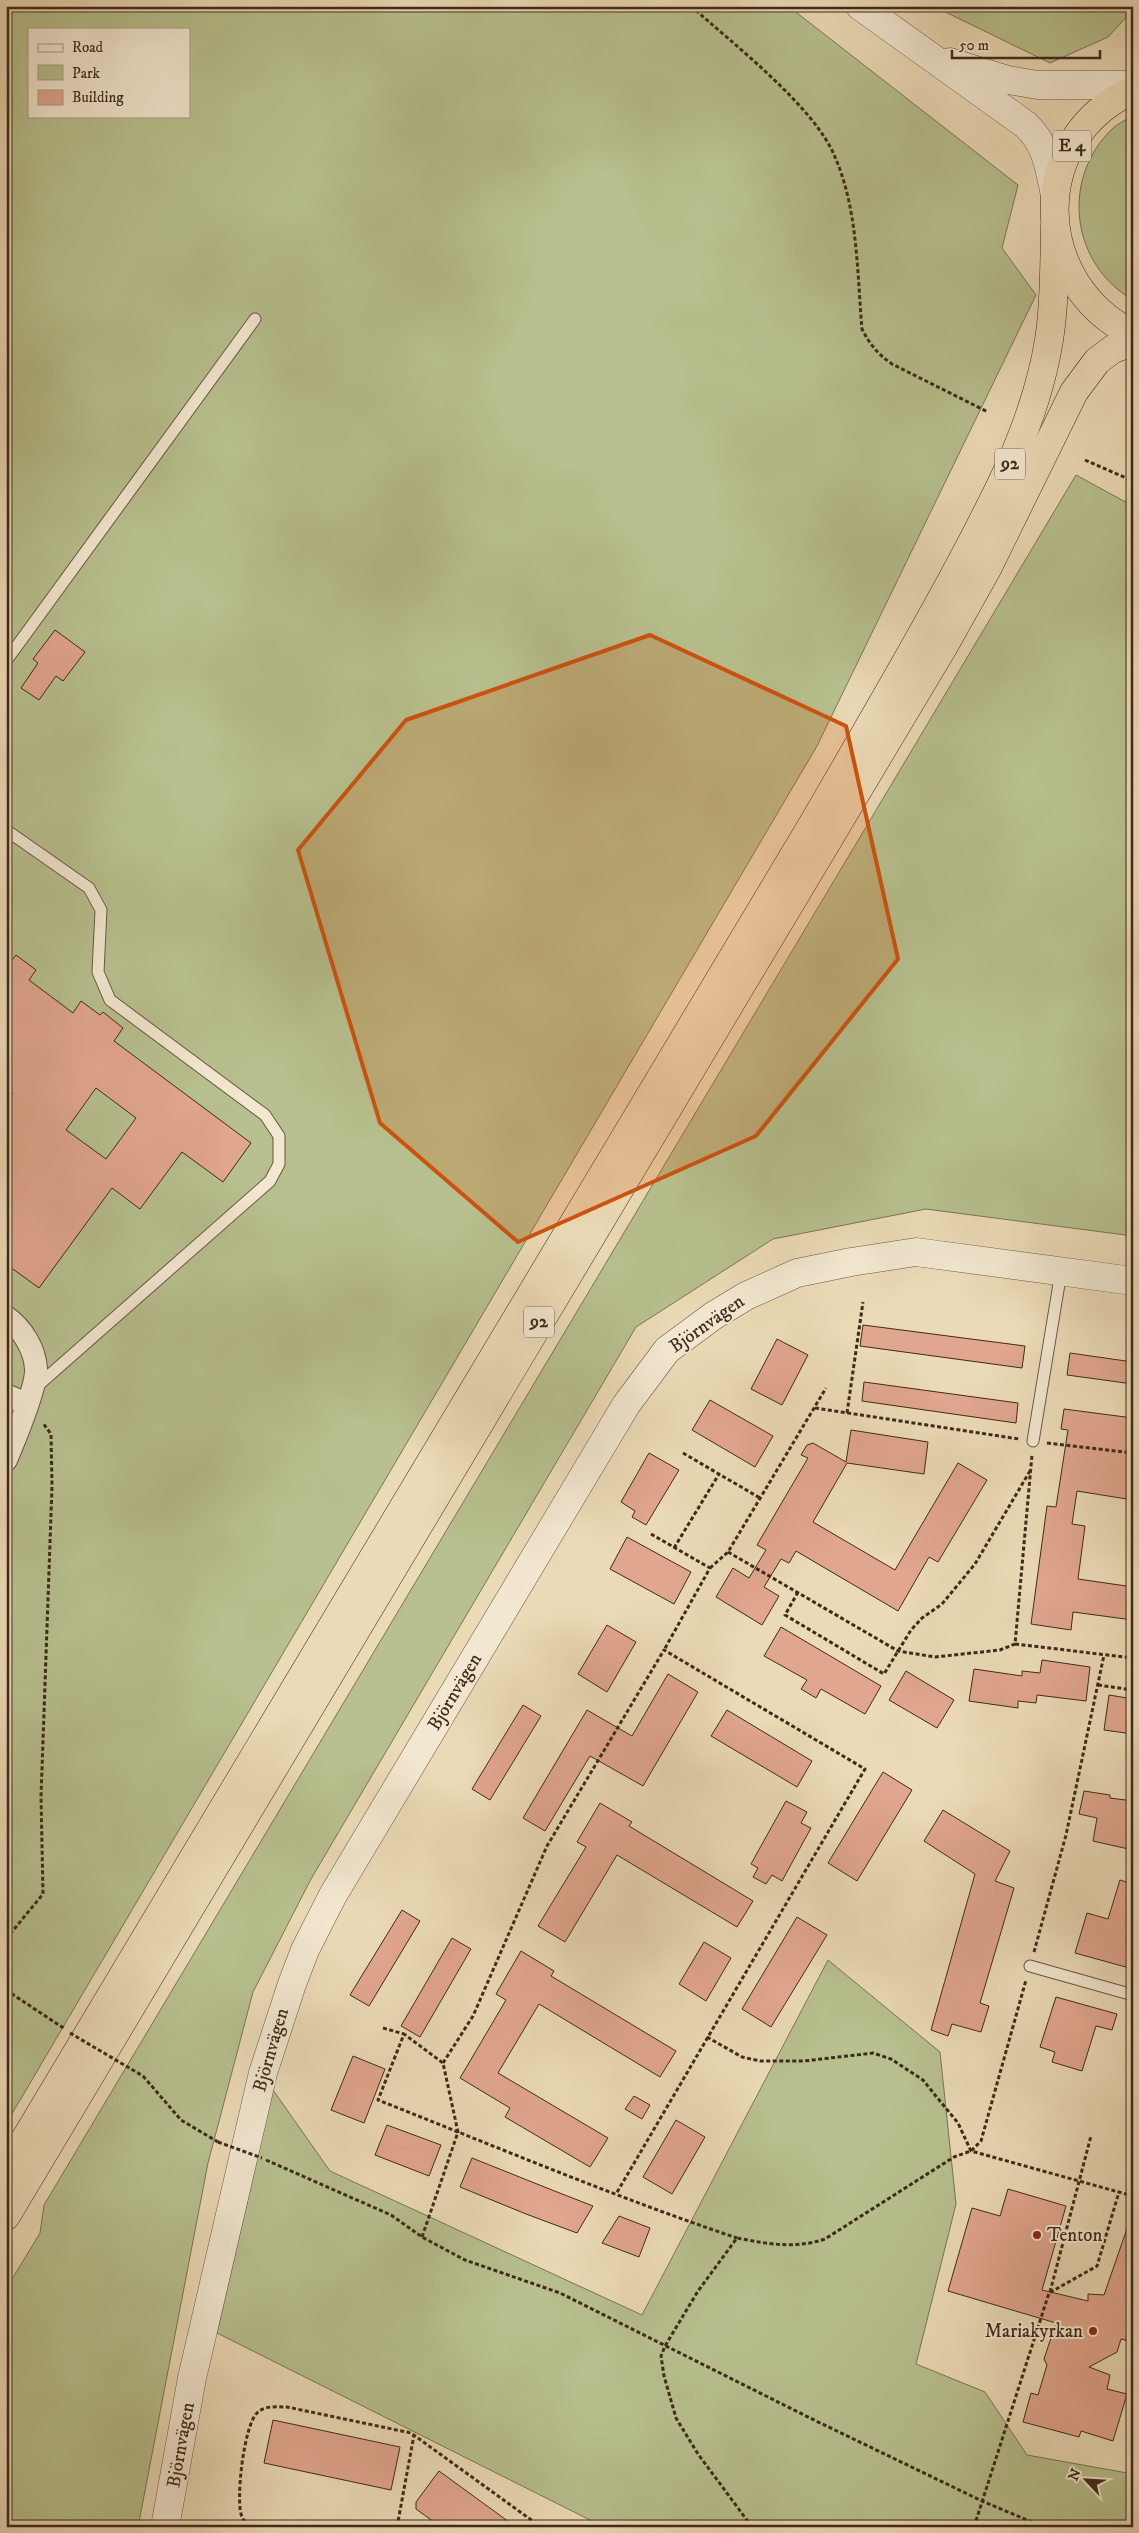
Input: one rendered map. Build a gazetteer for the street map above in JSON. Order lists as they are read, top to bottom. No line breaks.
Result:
{"streets":{"highway":["E 4","92"],"street":["Björnvägen"]},"crossings":[["E 4","92"]],"places":["Tenton","Mariakyrkan"],"legend":["Road","Park","Building"],"scale_bar":"50 m","north":"top left"}
